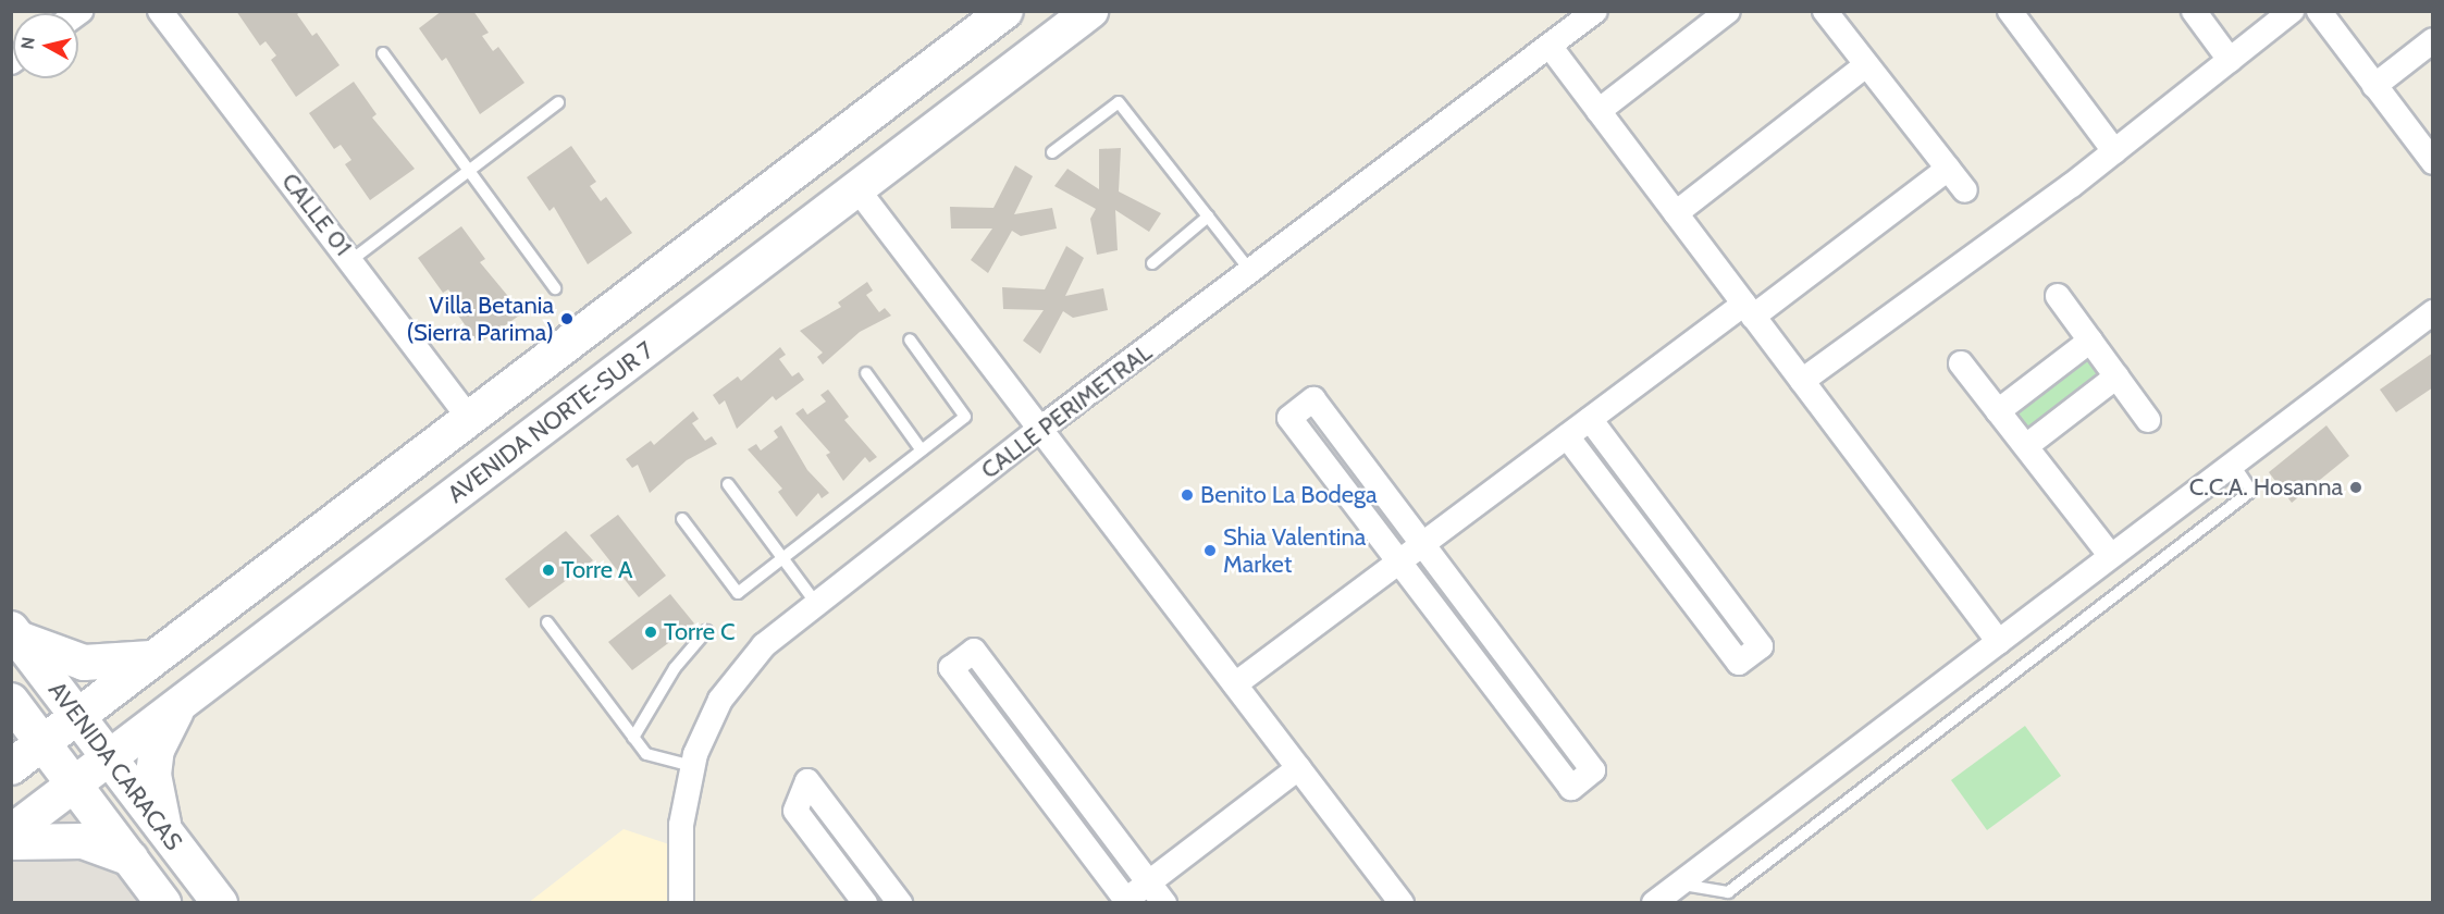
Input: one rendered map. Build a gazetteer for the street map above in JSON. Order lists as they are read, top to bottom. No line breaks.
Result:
{"streets":{"main road":["AVENIDA NORTE-SUR 7","AVENIDA CARACAS"],"street":["CALLE 01","CALLE PERIMETRAL"]},"crossings":[["CALLE 01","AVENIDA NORTE-SUR 7"],["AVENIDA NORTE-SUR 7","AVENIDA CARACAS"]],"places":["Villa Betania (Sierra Parima)","C.C.A. Hosanna","Benito La Bodega","Shia Valentina Market","Torre A","Torre C"],"north":"left"}
